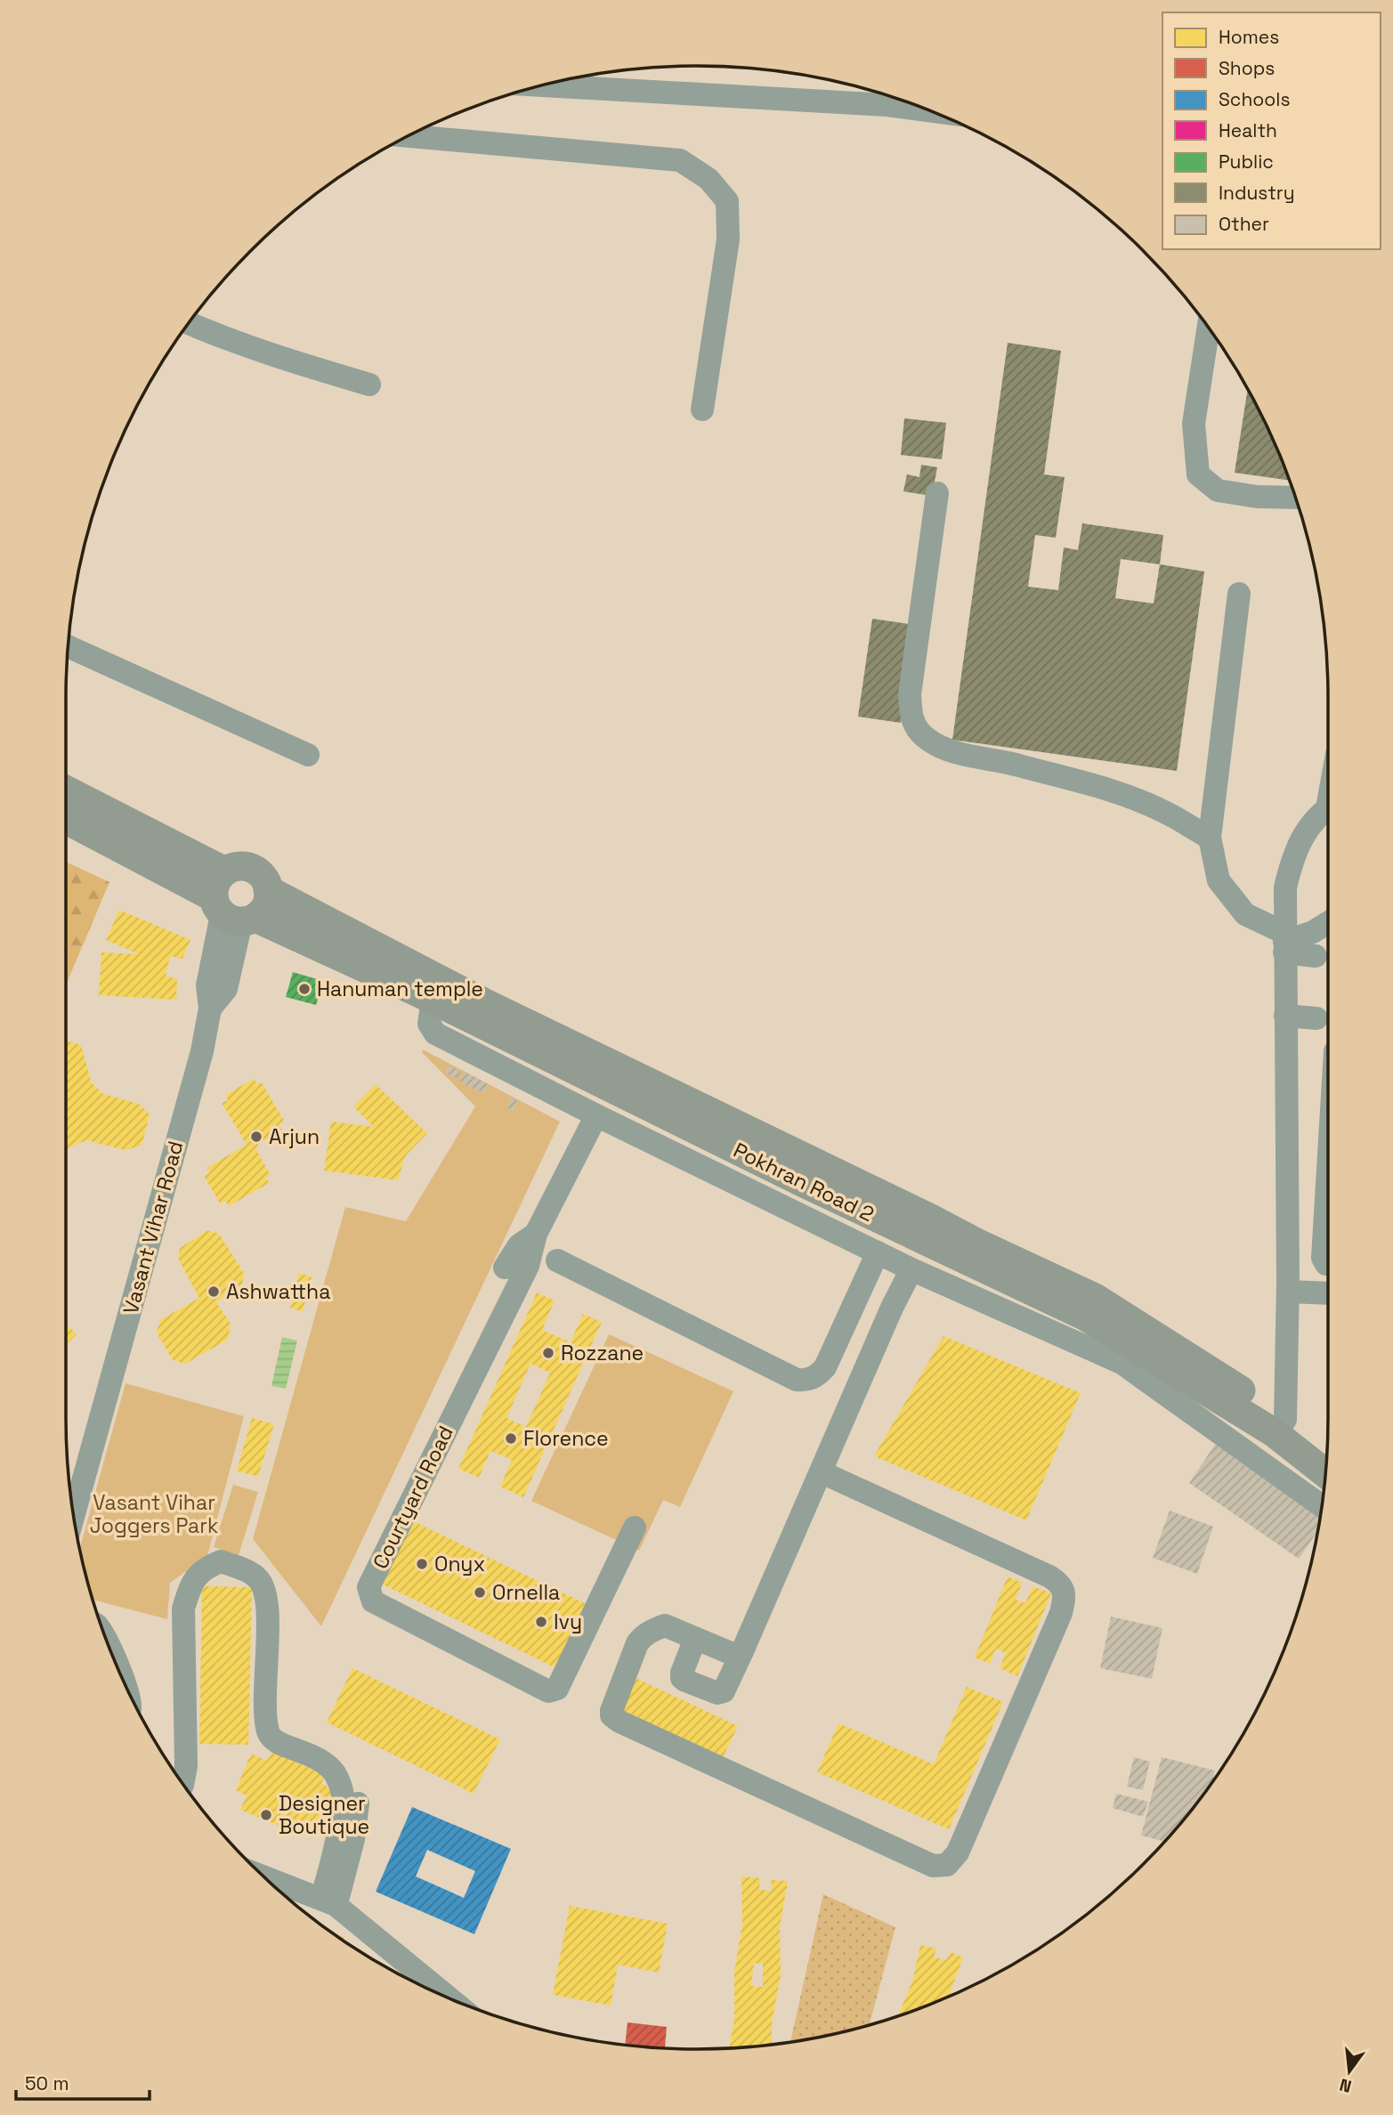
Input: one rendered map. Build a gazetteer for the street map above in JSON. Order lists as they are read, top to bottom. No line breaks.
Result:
{"streets":{"main road":["Pokhran Road 2"],"street":["Vasant Vihar Road","Courtyard Road"]},"crossings":[["Pokhran Road 2","Vasant Vihar Road"]],"parks":["Vasant Vihar Joggers Park"],"places":["Hanuman temple","Arjun","Ashwattha","Rozzane","Florence","Onyx","Ornella","Ivy","Designer Boutique"],"legend":["Homes","Shops","Schools","Health","Public","Industry","Other"],"scale_bar":"50 m","north":"bottom"}
